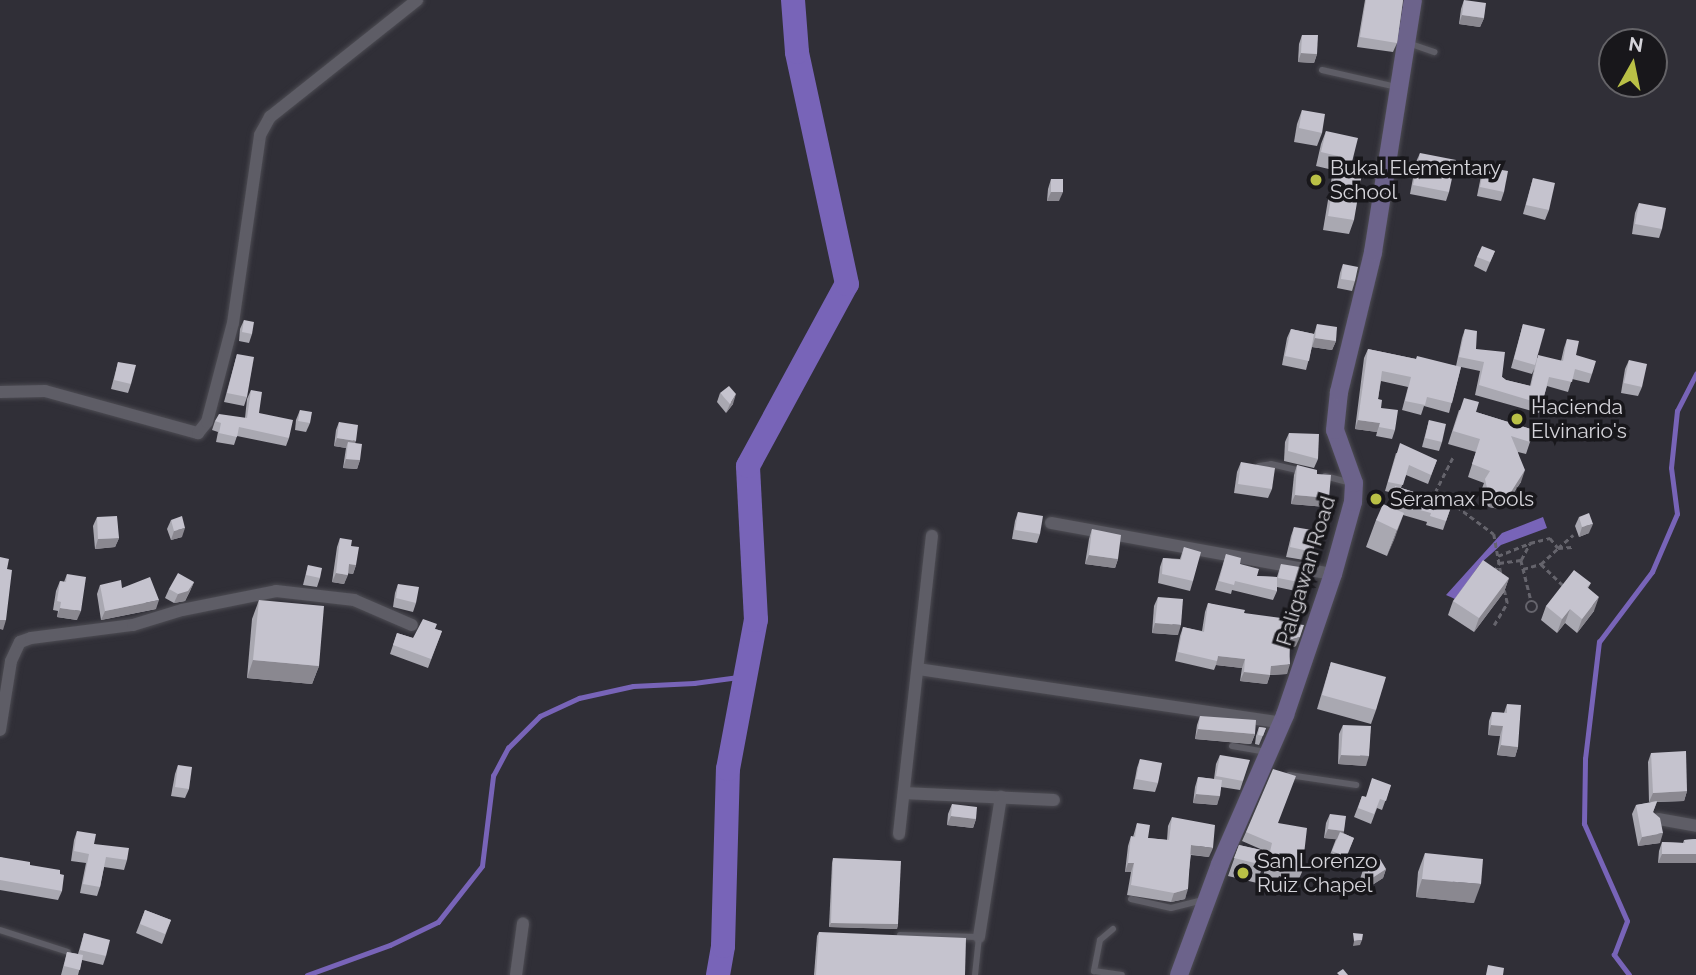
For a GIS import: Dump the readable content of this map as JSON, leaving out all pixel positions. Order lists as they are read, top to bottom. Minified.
{"streets":{"street":["Paligawan Road"]},"places":["Bukal Elementary School","Hacienda Elvinario's","Seramax Pools","San Lorenzo Ruiz Chapel"],"north":"top"}
